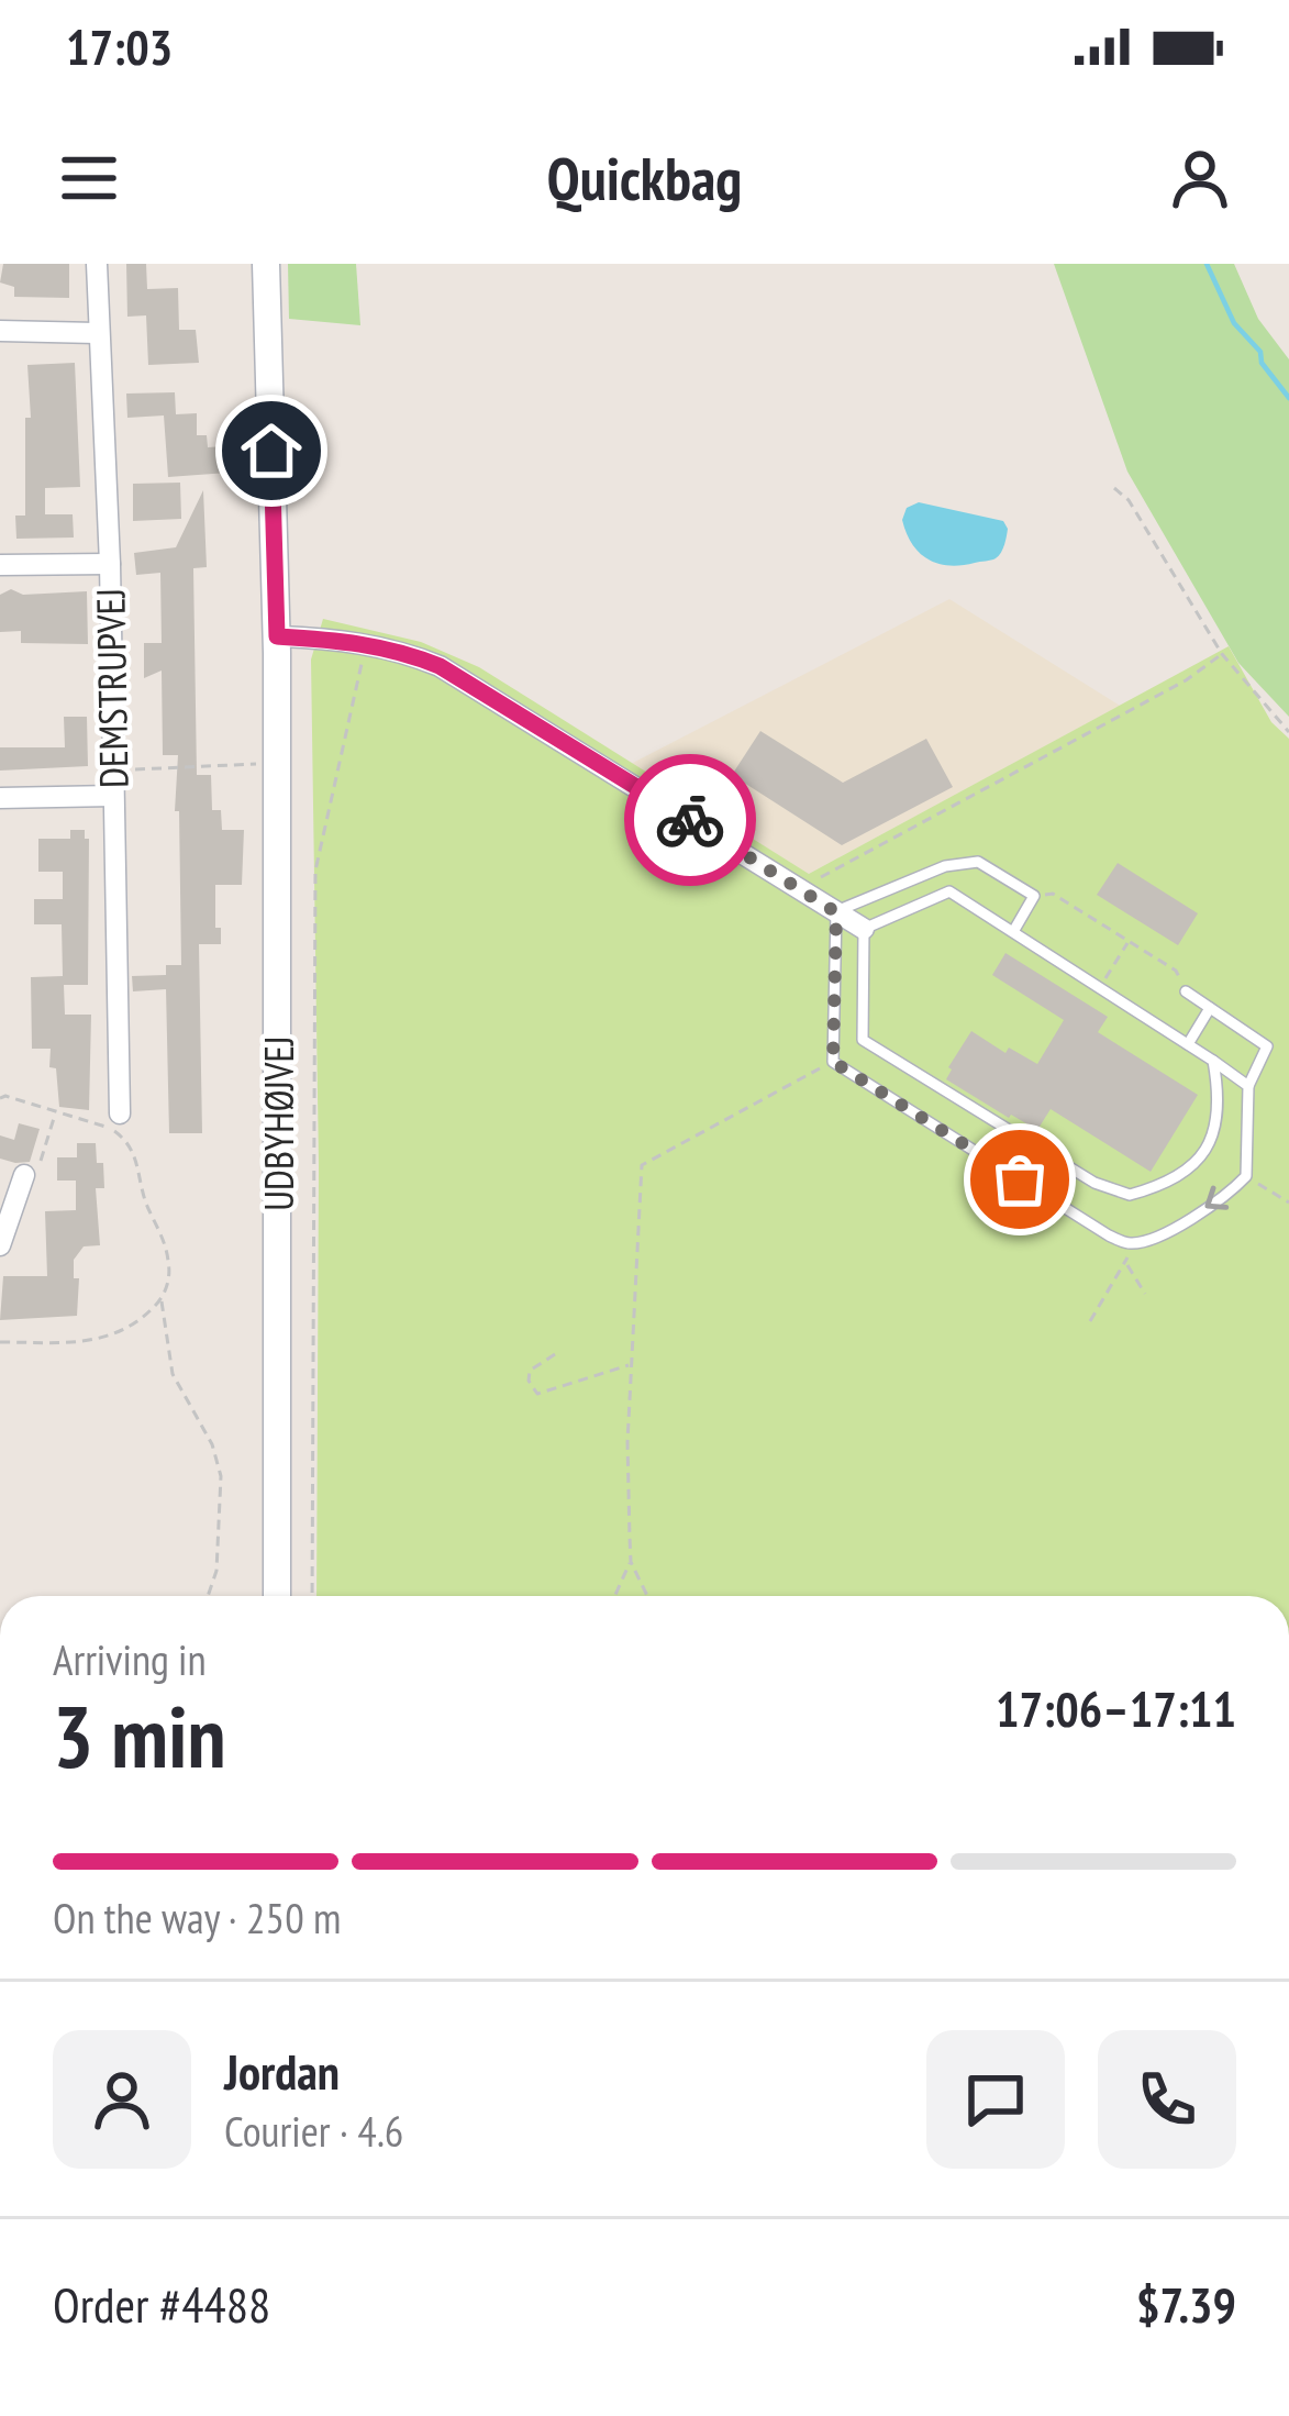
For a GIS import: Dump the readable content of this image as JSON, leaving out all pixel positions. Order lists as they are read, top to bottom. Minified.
{"streets":{"street":["DEMSTRUPVEJ","UDBYHØJVEJ"]},"page":{"status":"17:03","header":"Quickbag","heading":["3 min","Arriving in","17:06–17:11"],"panel":["Jordan","Courier · 4.6","Order #4488","$7.39"],"bar":"On the way · 250 m"}}
